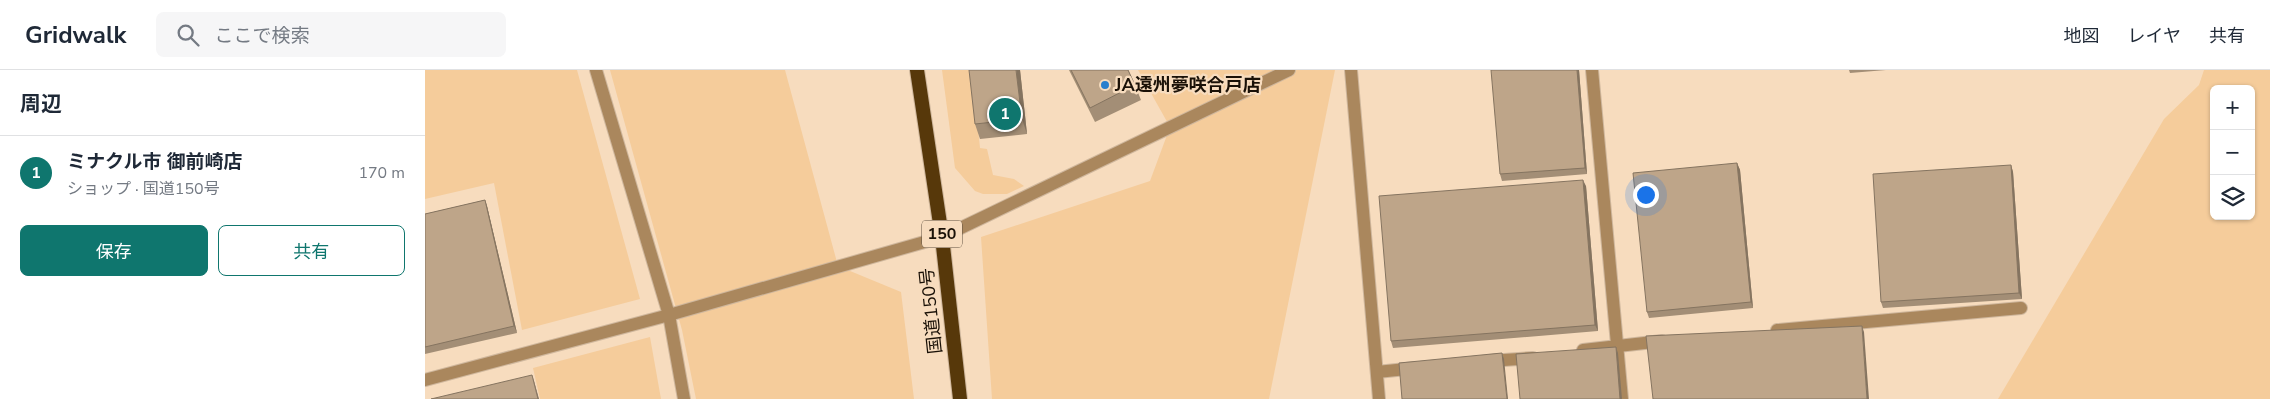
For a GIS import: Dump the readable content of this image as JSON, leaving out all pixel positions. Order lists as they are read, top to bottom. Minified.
{"streets":{"highway":["150","国道150号"]},"places":["JA遠州夢咲合戸店"],"page":{"header":"Gridwalk","search":"ここで検索","nav":["地図","レイヤ","共有"],"heading":"周辺","map_buttons":["+","−"],"pins":"1","list":[{"mark":"1","name":"ミナクル市 御前崎店","note":"ショップ · 国道150号","value":"170 m"}],"buttons":["保存","共有"]}}
